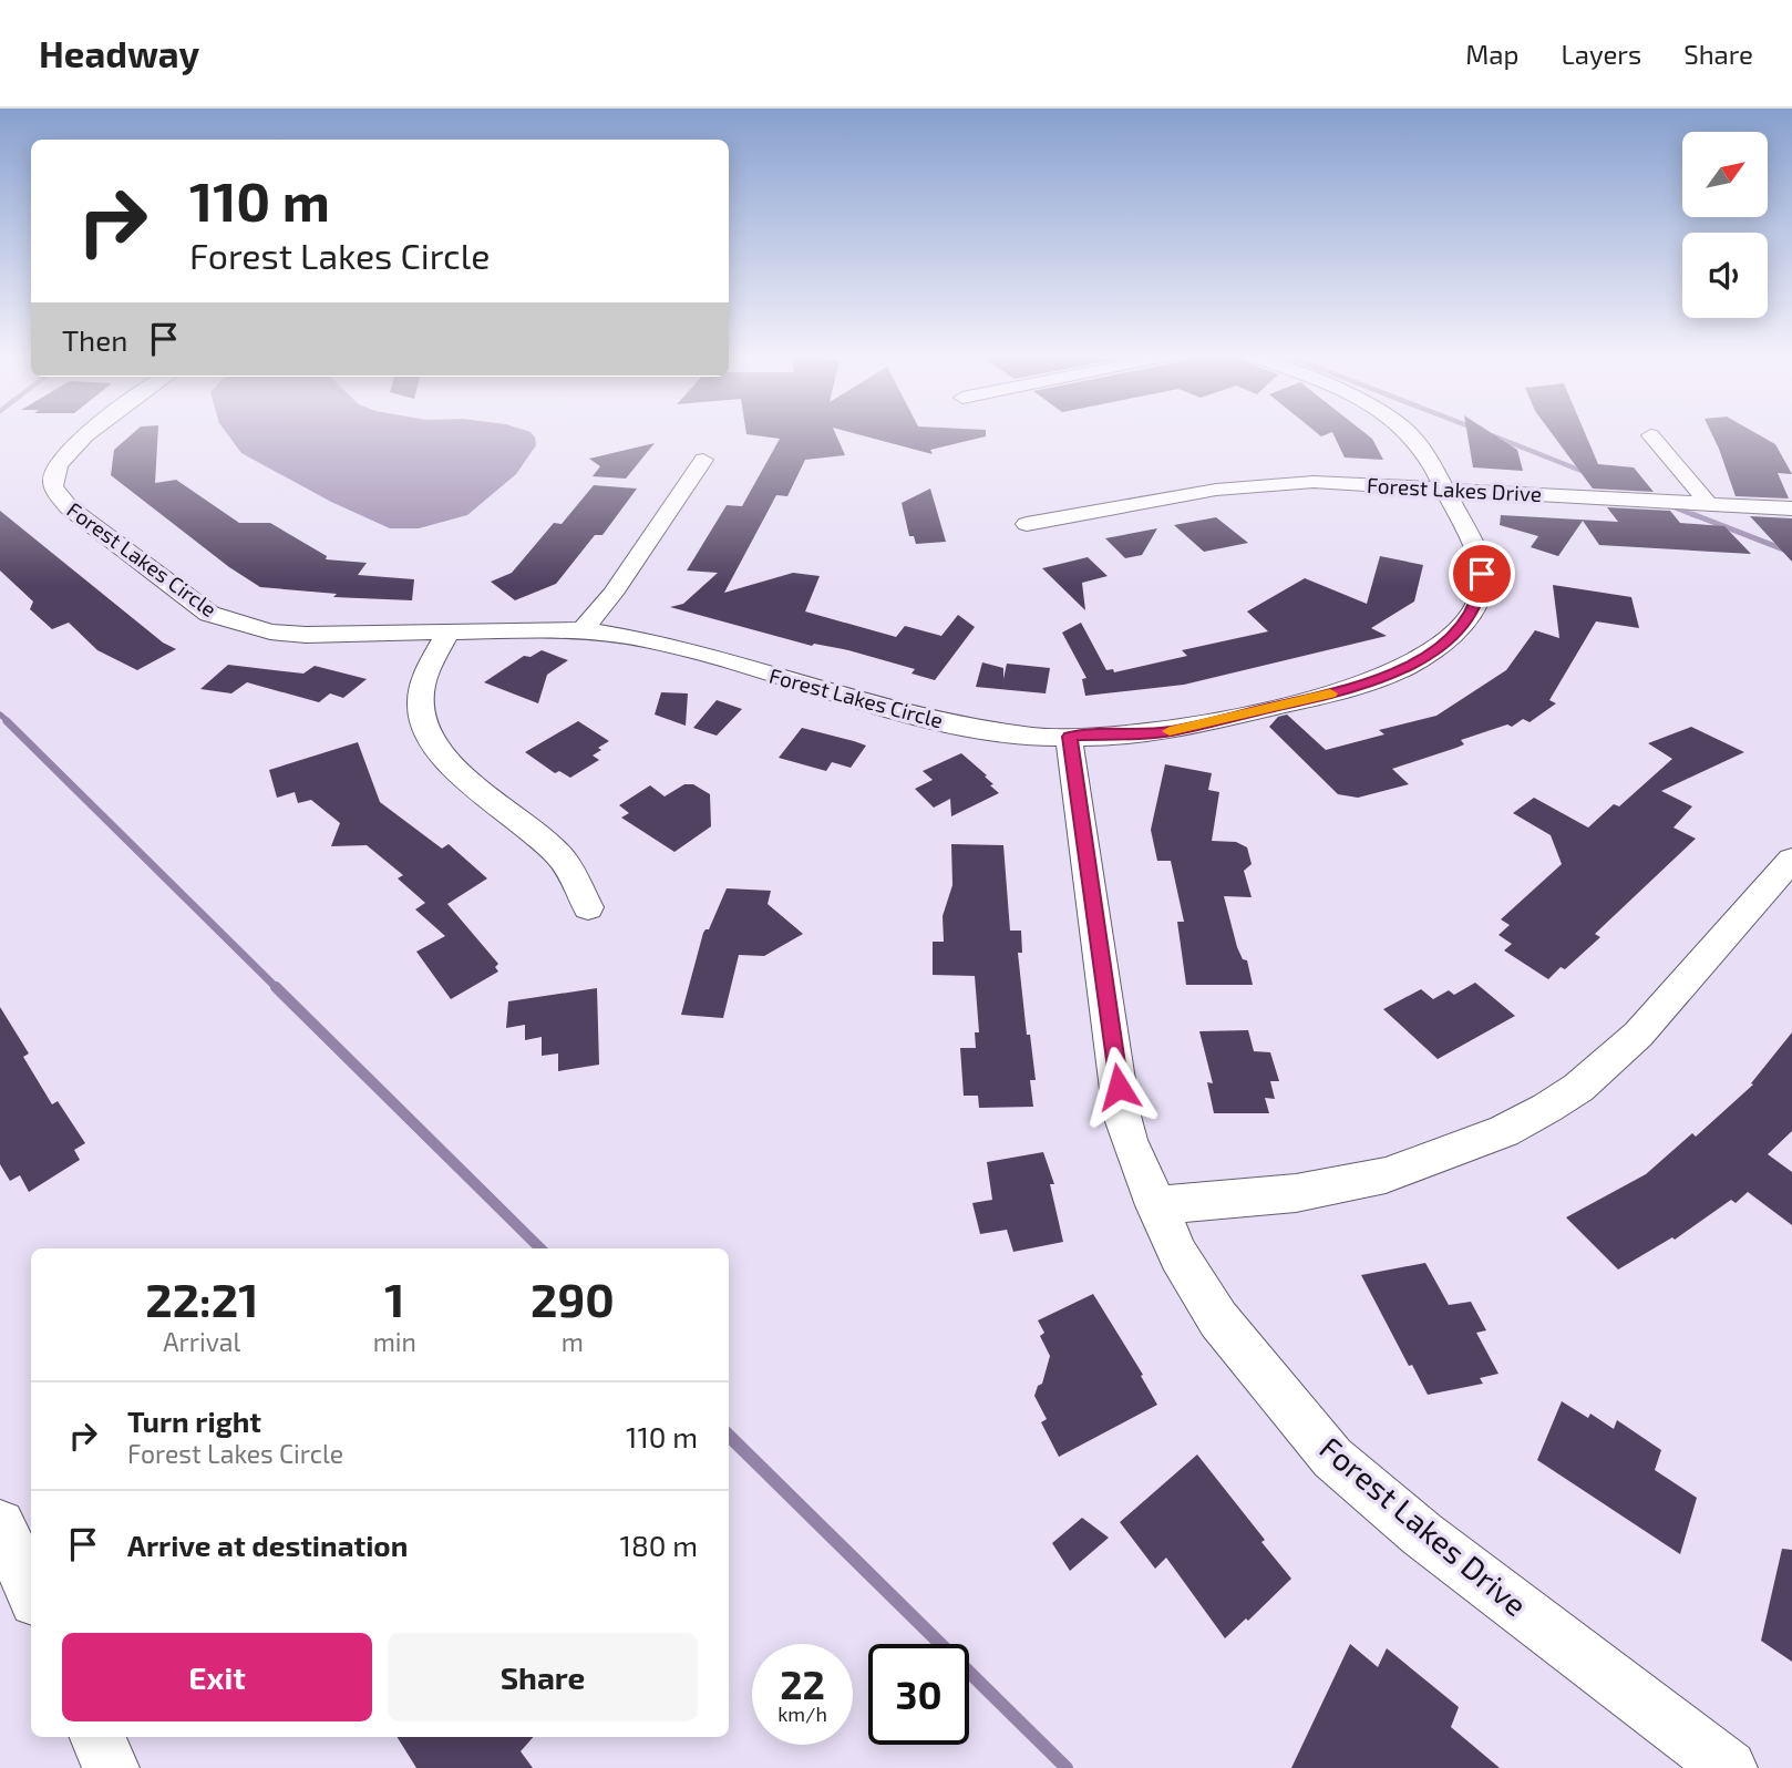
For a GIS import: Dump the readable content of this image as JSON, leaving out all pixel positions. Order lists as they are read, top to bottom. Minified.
{"streets":{"street":["Forest Lakes Drive","Forest Lakes Circle"]},"crossings":[["Forest Lakes Drive","Forest Lakes Circle"]],"north":"top right","page":{"header":"Headway","nav":["Map","Layers","Share"],"turn":["110 m","Forest Lakes Circle"],"then":"Then","eta":["22:21","Arrival","1","min","290","m"],"list":[{"name":"Turn right","note":"Forest Lakes Circle","value":"110 m"},{"name":"Arrive at destination","value":"180 m"}],"buttons":["Exit","Share"],"speed":"22 km/h","limit":"30"}}
